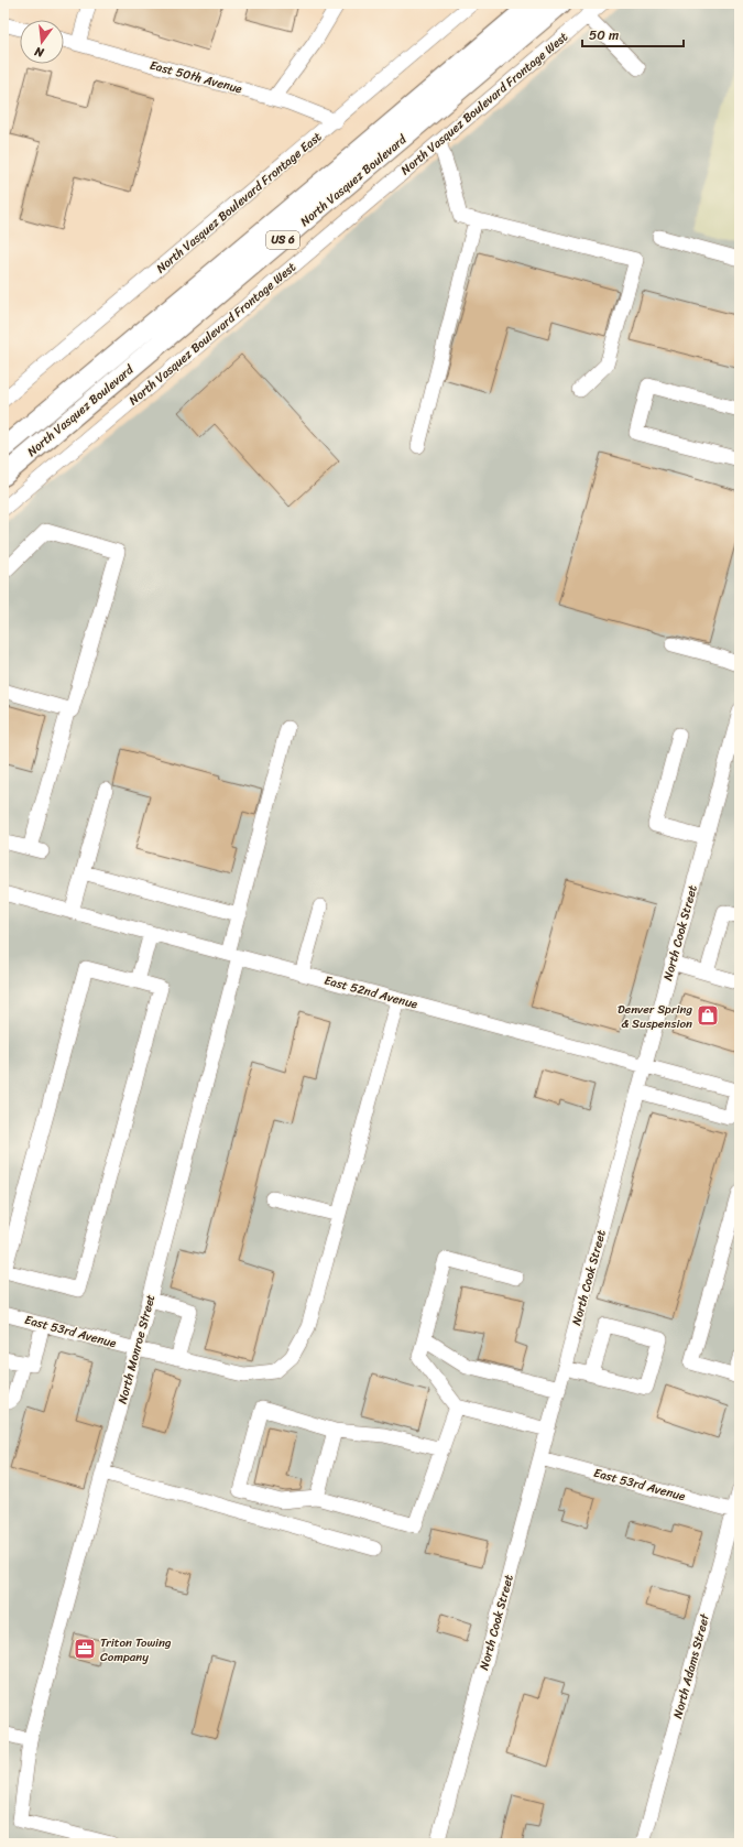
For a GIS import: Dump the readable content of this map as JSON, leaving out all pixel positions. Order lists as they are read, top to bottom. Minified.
{"streets":{"highway":["North Vasquez Boulevard","US 6"],"street":["East 50th Avenue","North Vasquez Boulevard Frontage West","North Vasquez Boulevard Frontage East","North Cook Street","East 52nd Avenue","East 53rd Avenue","North Monroe Street","North Adams Street"]},"crossings":[["East 50th Avenue","North Vasquez Boulevard Frontage East"],["North Cook Street","East 52nd Avenue"],["North Cook Street","East 53rd Avenue"],["East 52nd Avenue","East 53rd Avenue"],["East 52nd Avenue","North Monroe Street"],["East 53rd Avenue","North Monroe Street"],["East 53rd Avenue","North Adams Street"]],"places":{"shop":["Denver Spring & Suspension"],"office":["Triton Towing Company"]},"scale_bar":"50 m","north":"bottom"}
